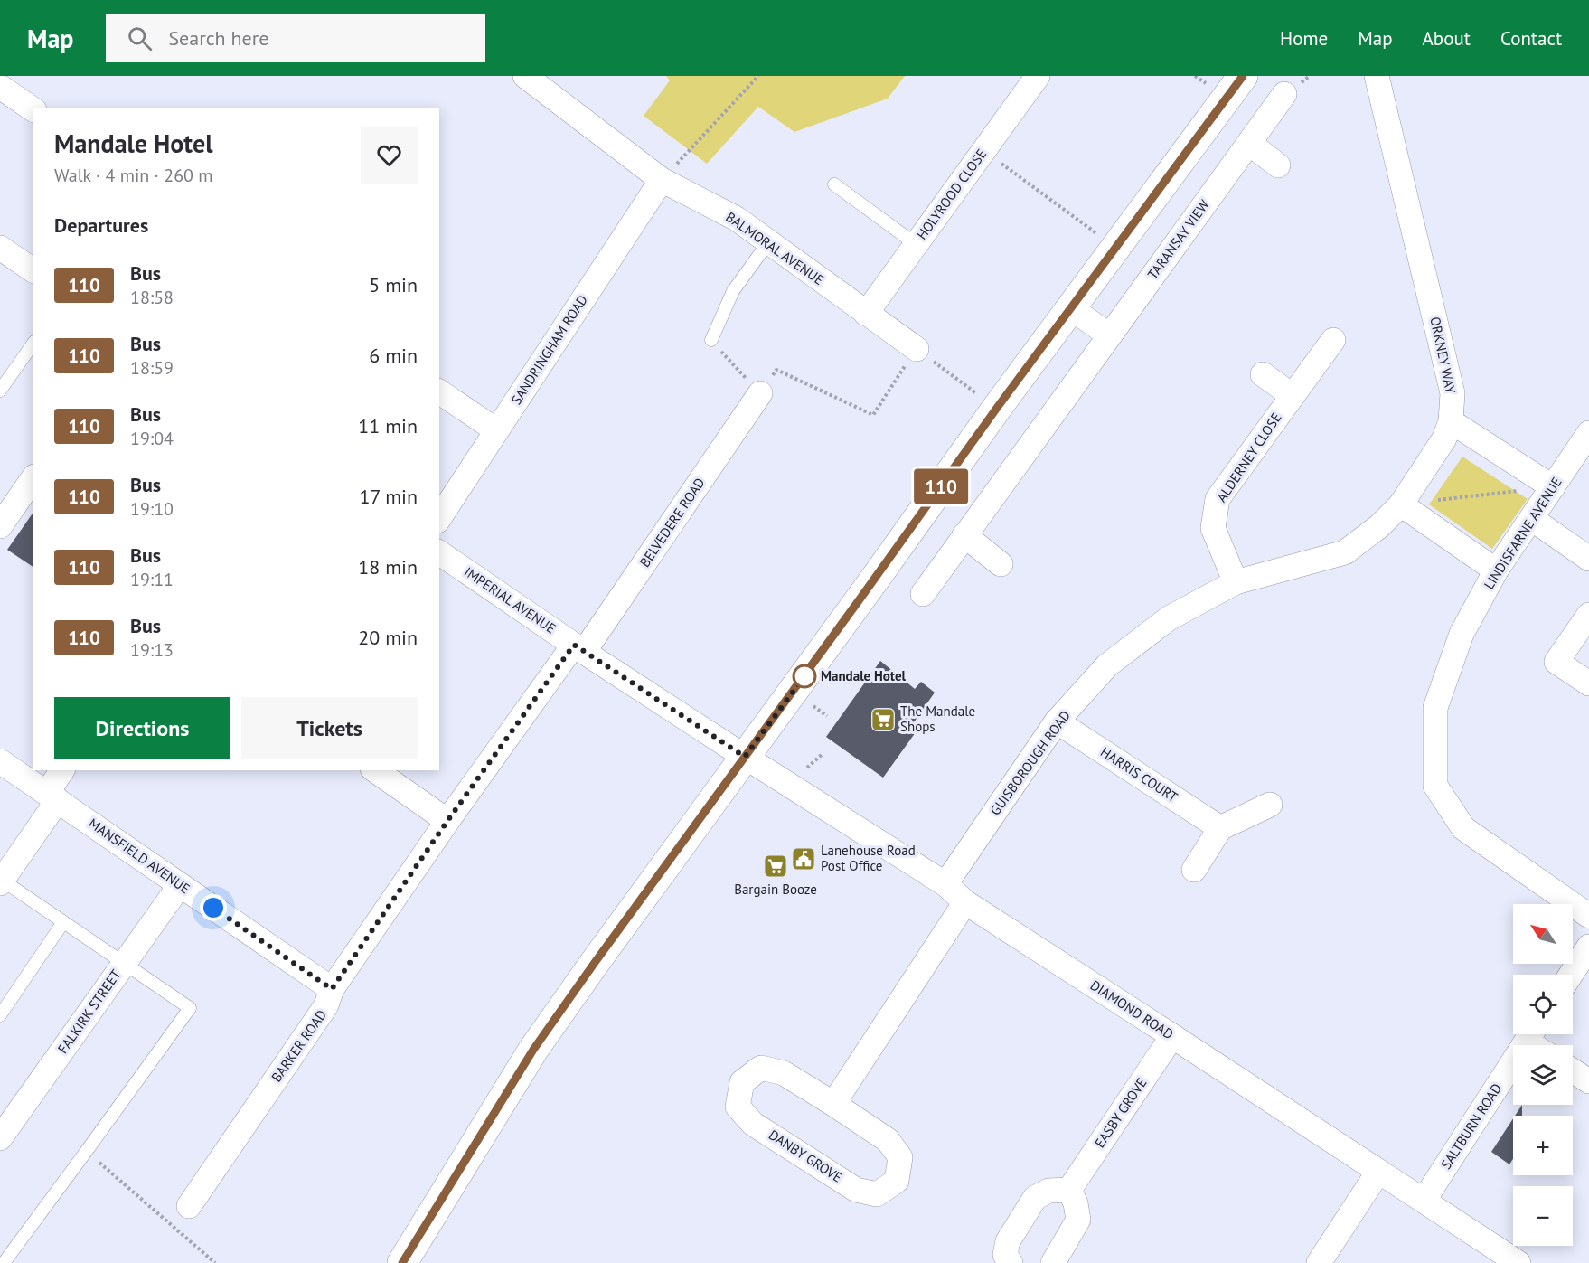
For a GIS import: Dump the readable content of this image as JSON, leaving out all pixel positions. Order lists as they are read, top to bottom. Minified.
{"streets":{"street":["HOLYROOD CLOSE","TARANSAY VIEW","BALMORAL AVENUE","SANDRINGHAM ROAD","ORKNEY WAY","ALDERNEY CLOSE","BELVEDERE ROAD","LINDISFARNE AVENUE","IMPERIAL AVENUE","GUISBOROUGH ROAD","HARRIS COURT","MANSFIELD AVENUE","DIAMOND ROAD","FALKIRK STREET","BARKER ROAD","EASBY GROVE","SALTBURN ROAD","DANBY GROVE"]},"crossings":[["HOLYROOD CLOSE","BALMORAL AVENUE"],["BALMORAL AVENUE","SANDRINGHAM ROAD"],["ORKNEY WAY","ALDERNEY CLOSE"],["ORKNEY WAY","GUISBOROUGH ROAD"],["ALDERNEY CLOSE","GUISBOROUGH ROAD"],["BELVEDERE ROAD","IMPERIAL AVENUE"],["BELVEDERE ROAD","BARKER ROAD"],["IMPERIAL AVENUE","DIAMOND ROAD"],["IMPERIAL AVENUE","BARKER ROAD"],["GUISBOROUGH ROAD","HARRIS COURT"],["GUISBOROUGH ROAD","DIAMOND ROAD"],["MANSFIELD AVENUE","FALKIRK STREET"],["MANSFIELD AVENUE","BARKER ROAD"],["DIAMOND ROAD","EASBY GROVE"],["DIAMOND ROAD","SALTBURN ROAD"]],"places":{"other":["Mandale Hotel"],"supermarket":["The Mandale Shops","Bargain Booze"],"public building":["Lanehouse Road Post Office"]},"lines":["bus line 110"],"north":"top left","page":{"header":"Map","search":"Search here","nav":["Home","Map","About","Contact"],"on_map":"110","heading":[["Mandale Hotel","Walk · 4 min · 260 m"],"Departures"],"list":[{"mark":"110","name":"Bus","note":"18:58","value":"5 min"},{"mark":"110","name":"Bus","note":"18:59","value":"6 min"},{"mark":"110","name":"Bus","note":"19:04","value":"11 min"},{"mark":"110","name":"Bus","note":"19:10","value":"17 min"},{"mark":"110","name":"Bus","note":"19:11","value":"18 min"},{"mark":"110","name":"Bus","note":"19:13","value":"20 min"}],"buttons":["Directions","Tickets"],"map_buttons":["+","−"]}}
